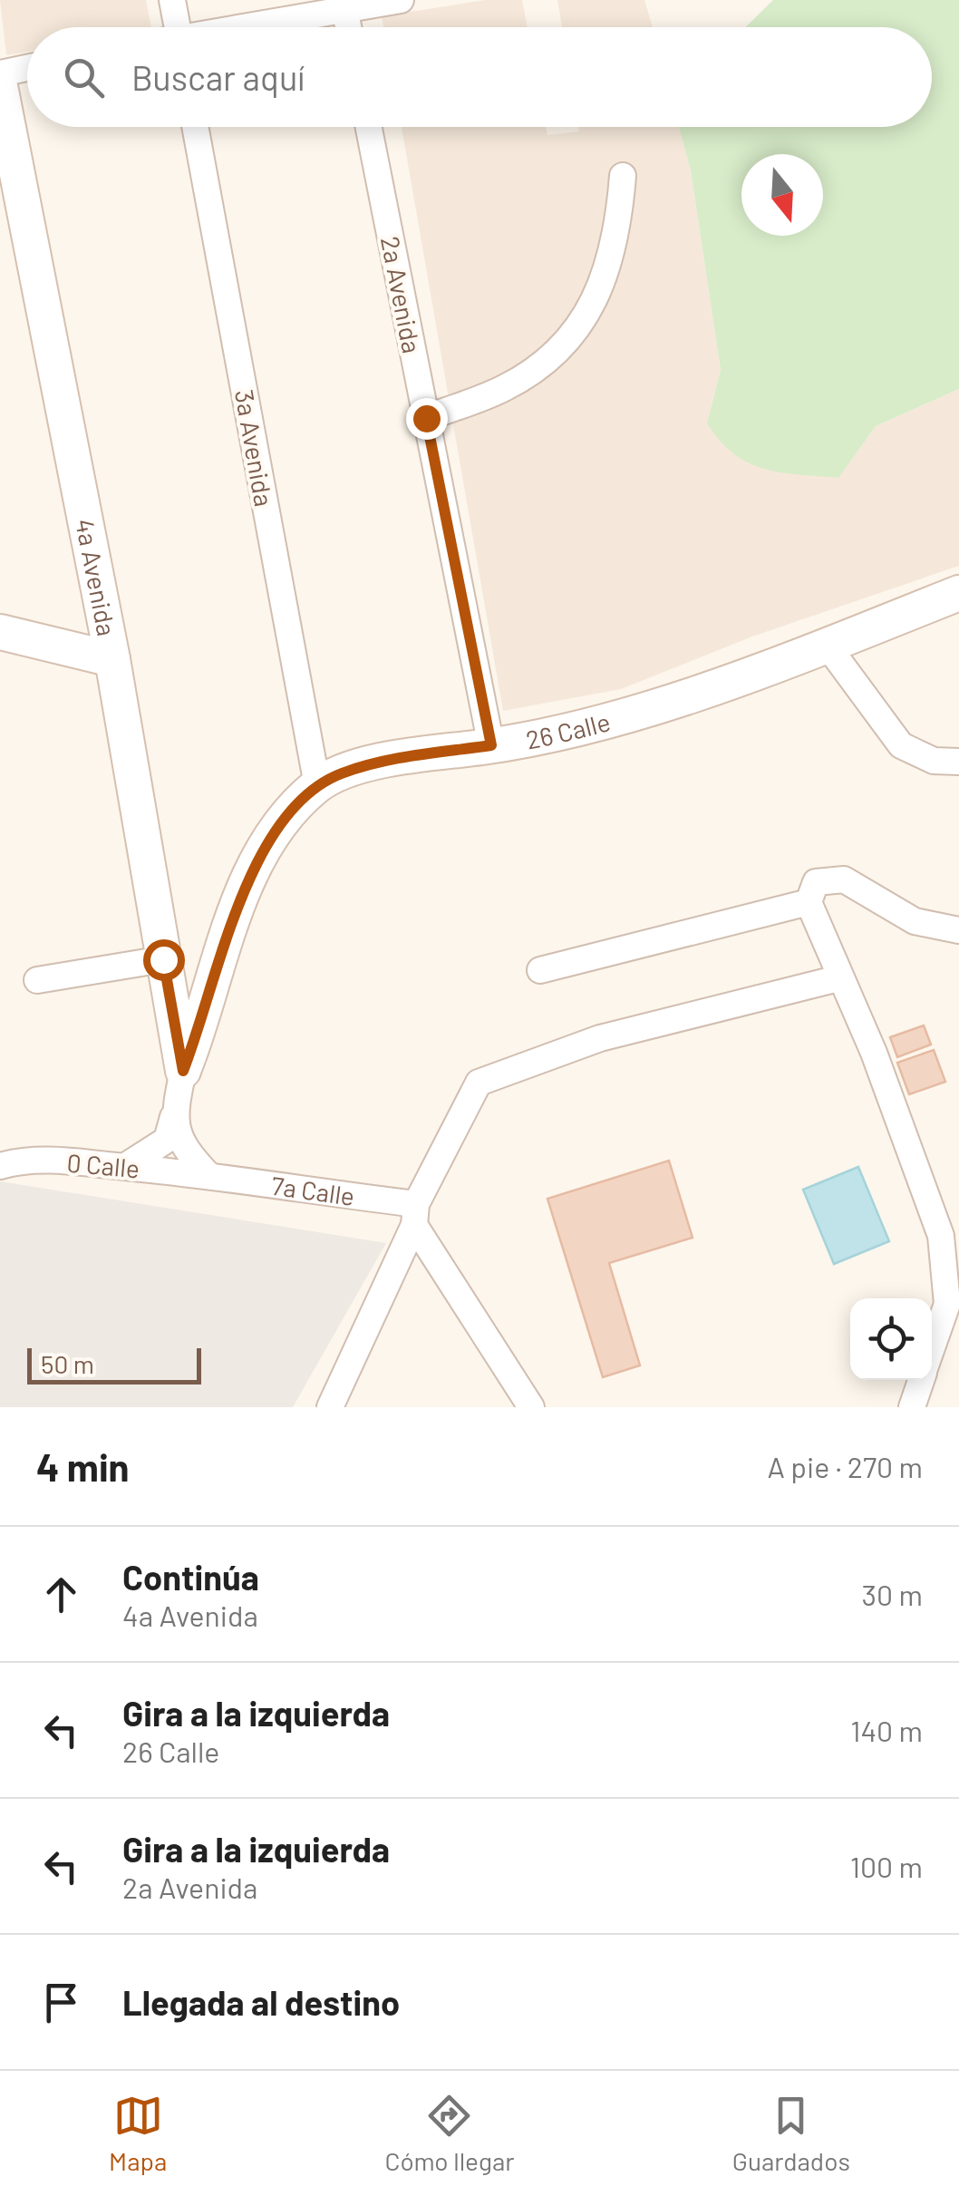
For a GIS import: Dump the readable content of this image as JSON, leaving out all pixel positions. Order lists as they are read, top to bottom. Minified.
{"streets":{"street":["2a Avenida","3a Avenida","4a Avenida","26 Calle","0 Calle","7a Calle"]},"crossings":[["2a Avenida","26 Calle"],["3a Avenida","26 Calle"],["4a Avenida","26 Calle"],["0 Calle","7a Calle"]],"scale_bar":"50 m","north":"bottom","page":{"search":"Buscar aquí","scale":"50 m","heading":["4 min","A pie · 270 m"],"list":[["Continúa","4a Avenida","30 m"],["Gira a la izquierda","26 Calle","140 m"],["Gira a la izquierda","2a Avenida","100 m"],"Llegada al destino"],"nav":["Mapa","Cómo llegar","Guardados"]}}
